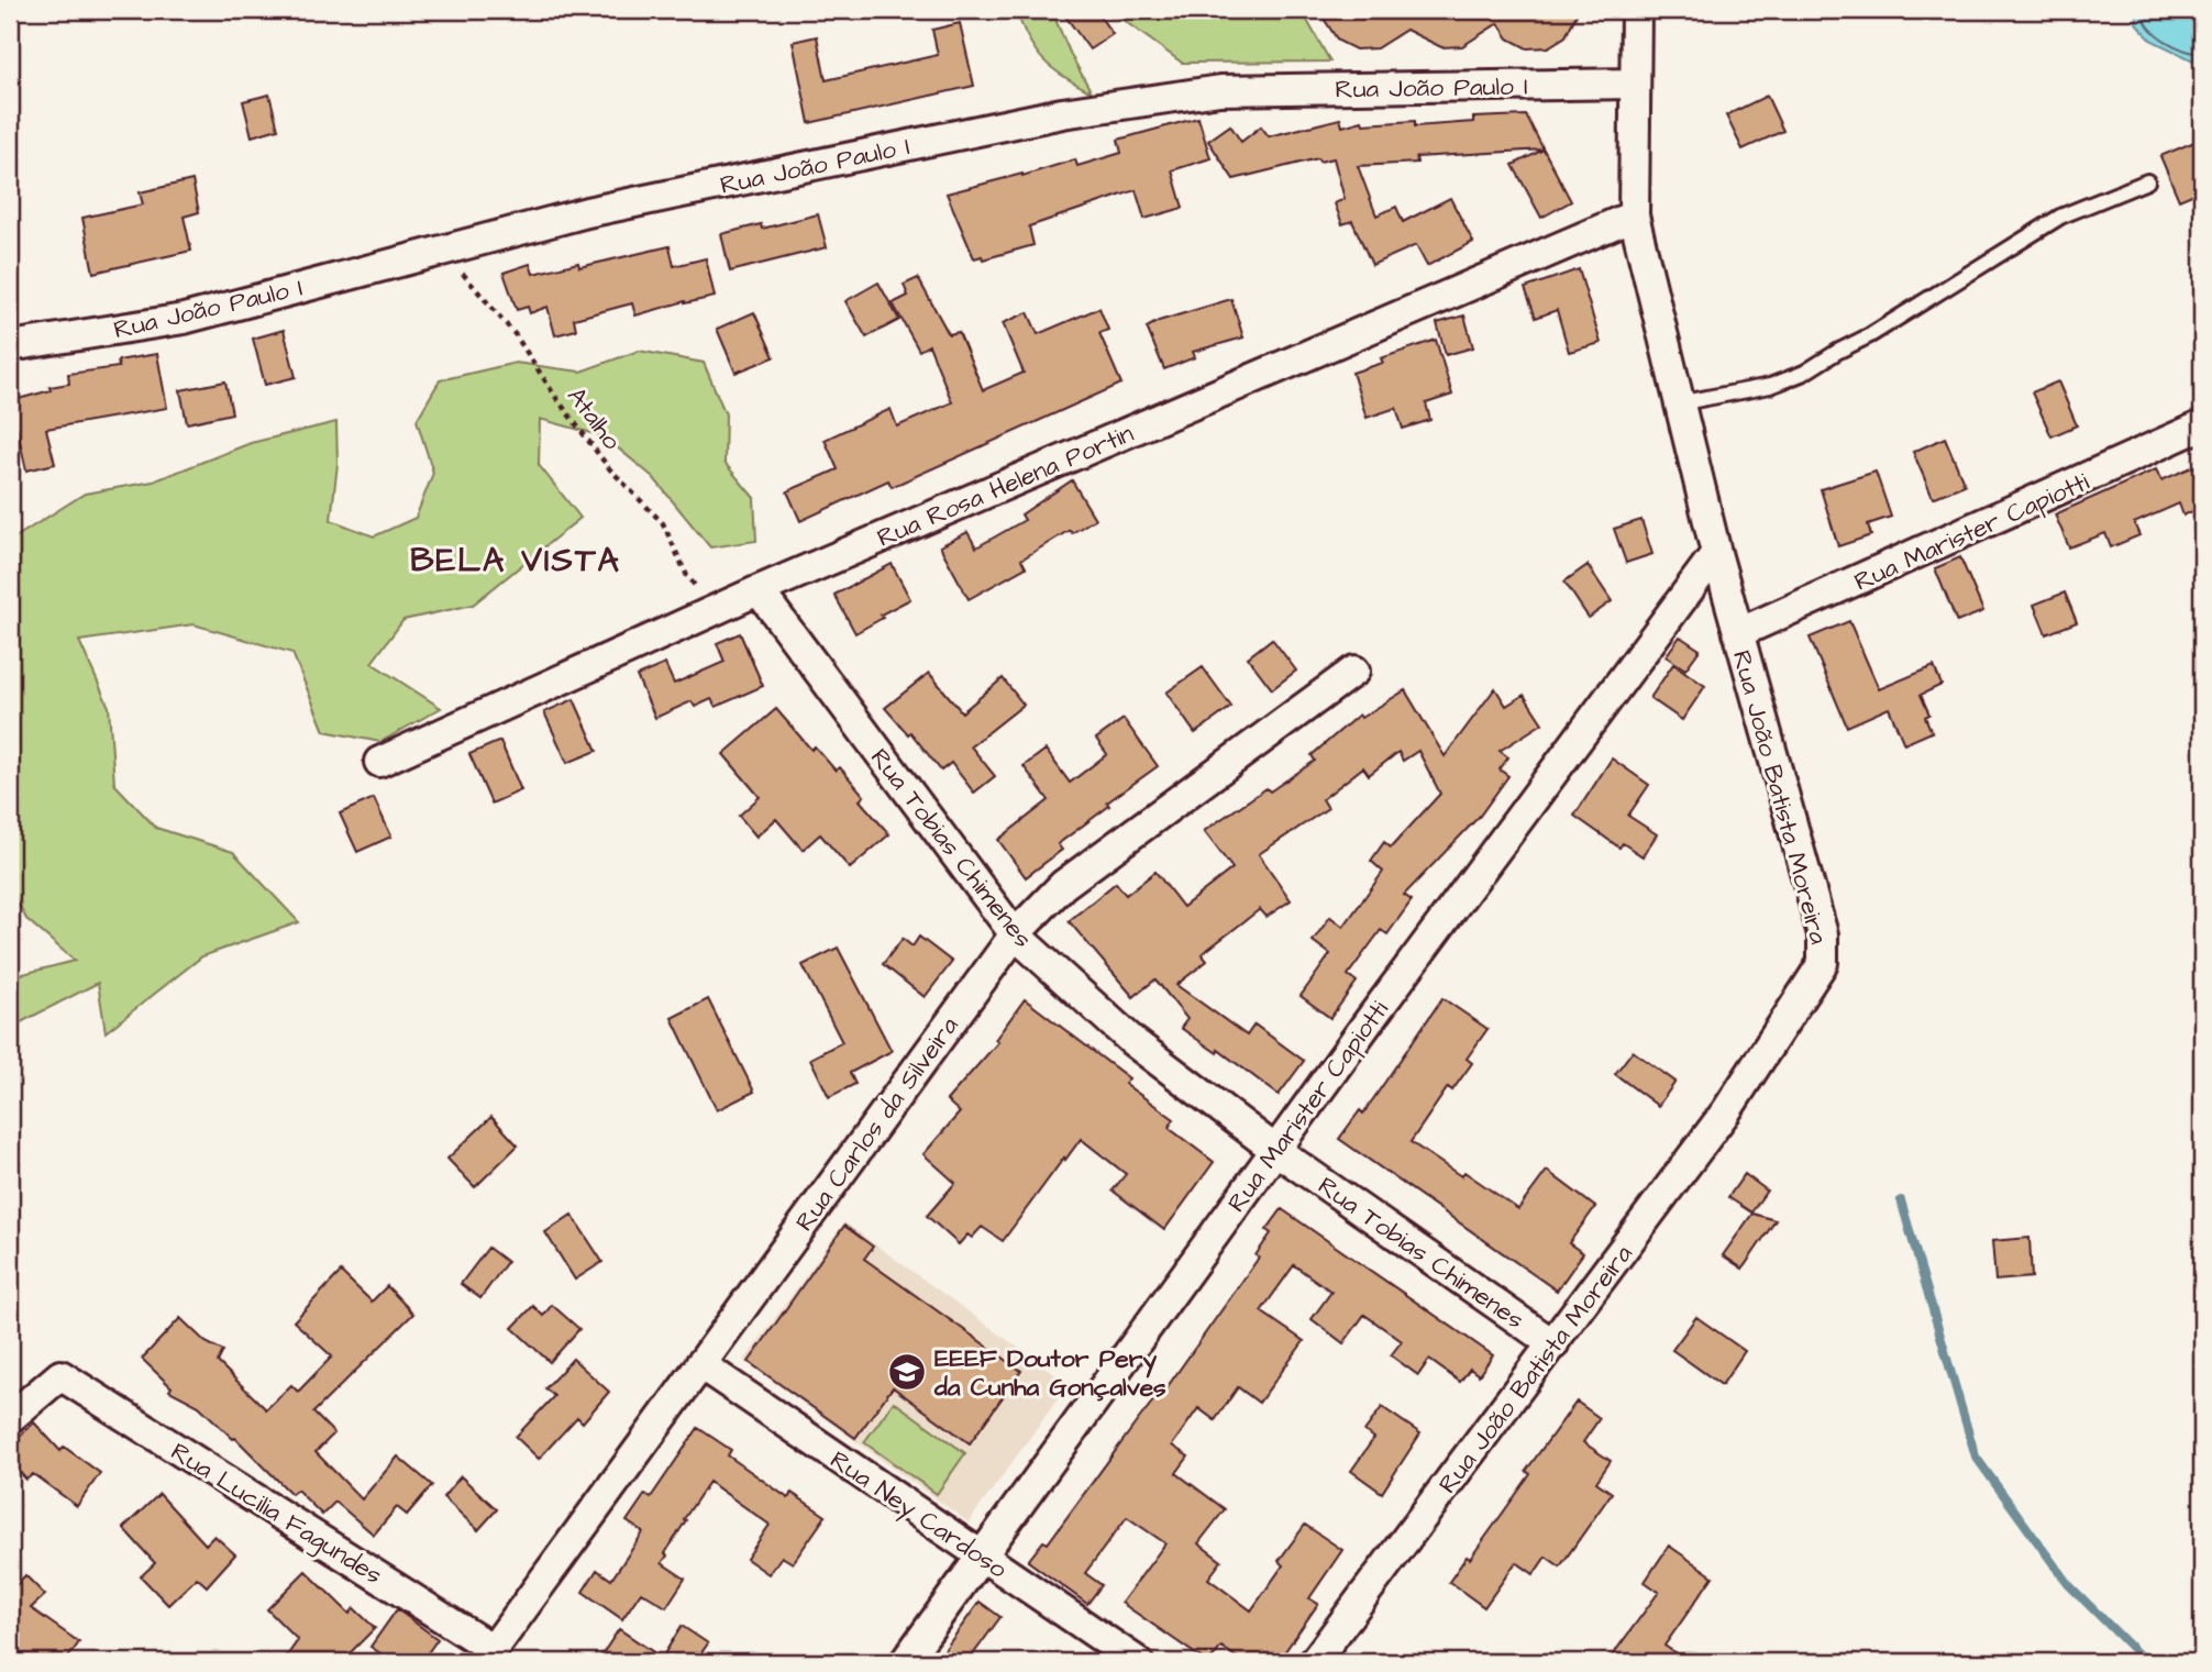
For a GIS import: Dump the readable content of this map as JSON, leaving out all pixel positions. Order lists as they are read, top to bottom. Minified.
{"streets":{"street":["Rua João Paulo I","Rua Rosa Helena Portin","Rua Marister Capiotti","Rua João Batista Moreira","Rua Tobias Chimenes","Rua Carlos da Silveira","Rua Lucilia Fagundes","Rua Ney Cardoso"],"path":["Atalho"]},"crossings":[["Rua João Paulo I","Atalho"],["Rua João Paulo I","Rua João Batista Moreira"],["Atalho","Rua Rosa Helena Portin"],["Rua Rosa Helena Portin","Rua João Batista Moreira"],["Rua Rosa Helena Portin","Rua Tobias Chimenes"],["Rua Marister Capiotti","Rua João Batista Moreira"],["Rua Marister Capiotti","Rua Tobias Chimenes"],["Rua Marister Capiotti","Rua Ney Cardoso"],["Rua João Batista Moreira","Rua Tobias Chimenes"],["Rua Tobias Chimenes","Rua Carlos da Silveira"],["Rua Carlos da Silveira","Rua Lucilia Fagundes"],["Rua Carlos da Silveira","Rua Ney Cardoso"]],"districts":["BELA VISTA"],"places":{"school or university":["EEEF Doutor Pery da Cunha Gonçalves"]}}
